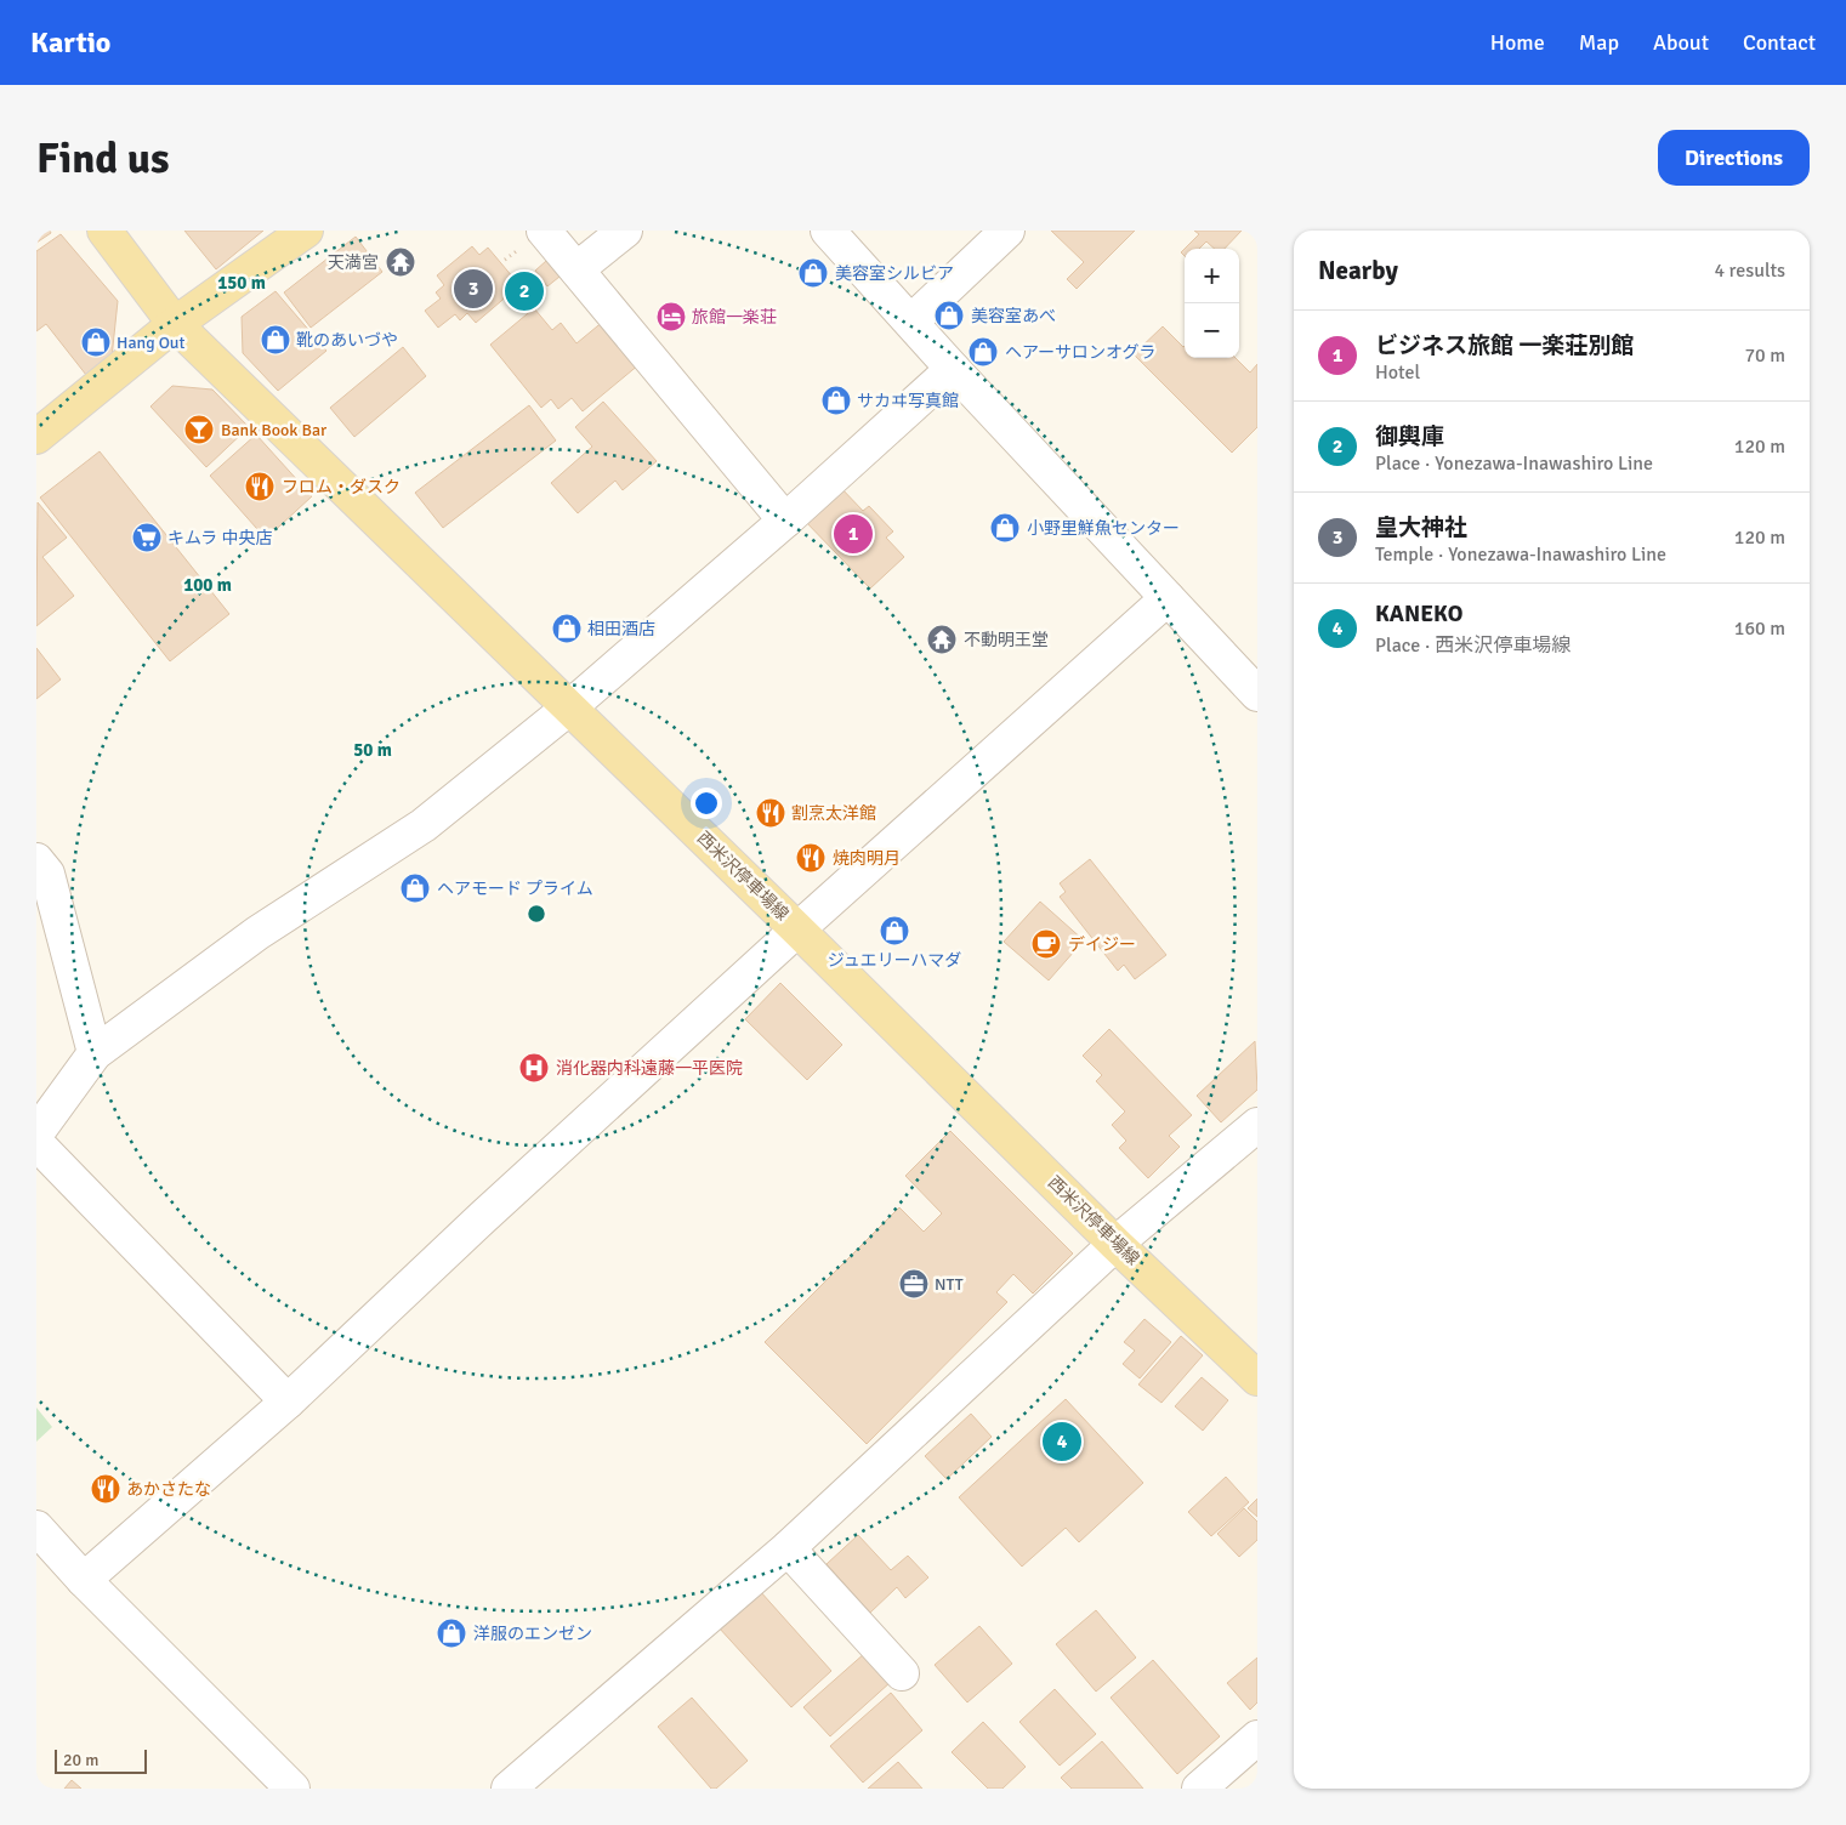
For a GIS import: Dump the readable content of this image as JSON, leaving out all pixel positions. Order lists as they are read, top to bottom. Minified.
{"streets":{"main road":["西米沢停車場線"]},"places":{"temple":["天満宮","不動明王堂"],"shop":["美容室シルビア","美容室あべ","靴のあいづや","Hang Out","ヘアーサロンオグラ","サカヰ写真館","小野里鮮魚センター","相田酒店","ヘアモード プライム","ジュエリーハマダ","洋服のエンゼン"],"hotel":["旅館一楽荘"],"bar":["Bank Book Bar"],"restaurant":["フロム・ダスク","割烹太洋館","焼肉明月","あかさたな"],"supermarket":["キムラ 中央店"],"cafe":["デイジー"],"hospital":["消化器内科遠藤一平医院"],"office":["NTT"]},"scale_bar":"20 m","page":{"header":"Kartio","nav":["Home","Map","About","Contact"],"buttons":"Directions","title":"Find us","heading":["Nearby","4 results"],"map_buttons":["+","−"],"pins":["3","2","1","4"],"list":[{"mark":"1","name":"ビジネス旅館 一楽荘別館","note":"Hotel","value":"70 m"},{"mark":"2","name":"御輿庫","note":"Place · Yonezawa-Inawashiro Line","value":"120 m"},{"mark":"3","name":"皇大神社","note":"Temple · Yonezawa-Inawashiro Line","value":"120 m"},{"mark":"4","name":"KANEKO","note":"Place · 西米沢停車場線","value":"160 m"}],"scale":"20 m"},"rings":["150 m","100 m","50 m"]}
